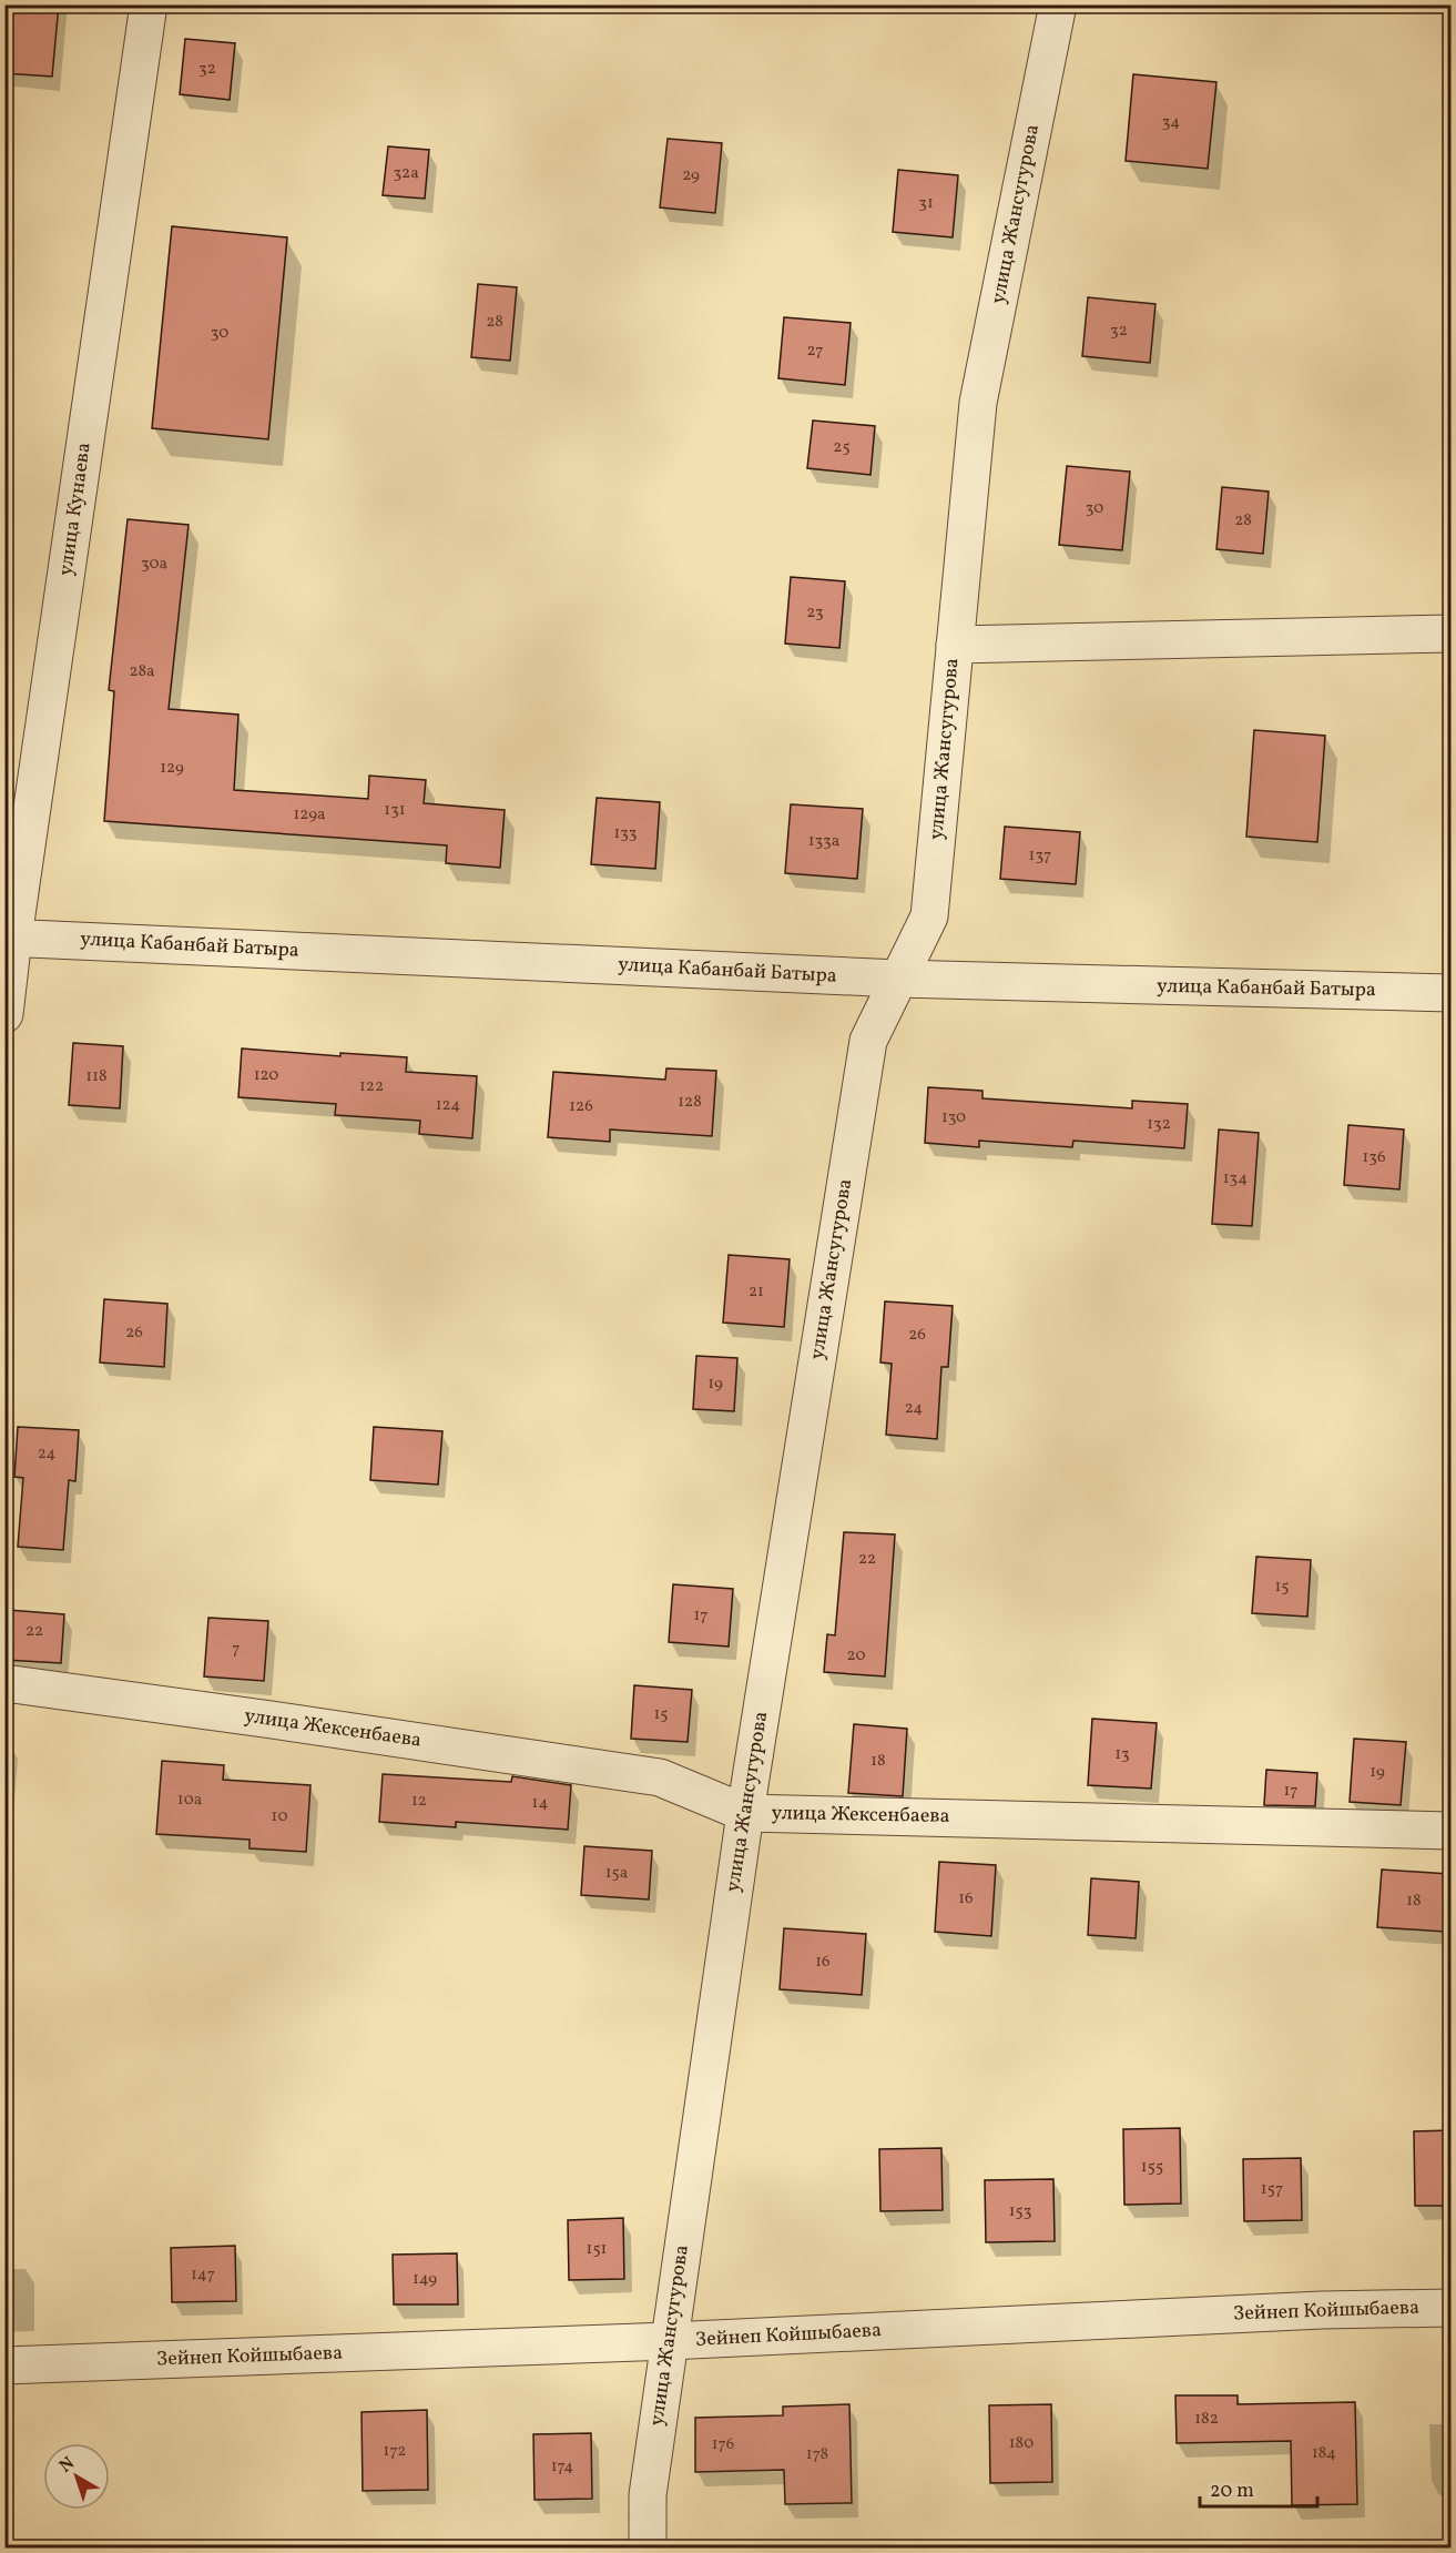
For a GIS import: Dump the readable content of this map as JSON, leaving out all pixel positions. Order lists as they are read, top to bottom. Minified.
{"streets":{"street":["улица Жансугурова","улица Кунаева","улица Кабанбай Батыра","улица Жексенбаева","Зейнеп Койшыбаева"]},"crossings":[["улица Жансугурова","улица Кабанбай Батыра"],["улица Жансугурова","улица Жексенбаева"],["улица Жансугурова","Зейнеп Койшыбаева"],["улица Кунаева","улица Кабанбай Батыра"]],"house_numbers":["32","34","32а","29","31","28","32","30","27","25","30","28","30а","23","28а","129","131","129а","133","133а","137","120","118","122","128","124","126","130","132","136","134","21","26","26","19","24","24","22","15","17","22","7","20","15","13","18","19","17","10а","12","14","10","15а","16","18","16","155","157","153","151","147","149","182","180","176","172","184","178","174"],"scale_bar":"20 m","north":"top left"}
